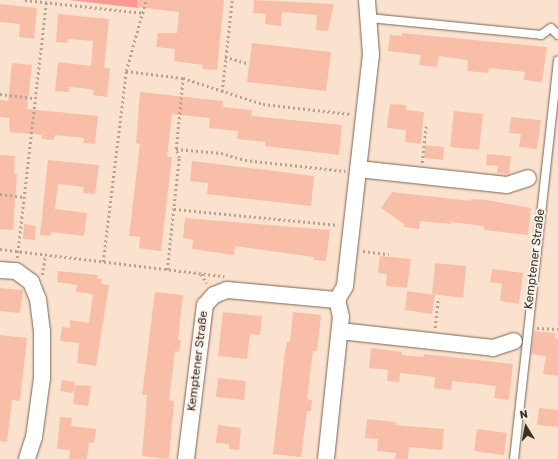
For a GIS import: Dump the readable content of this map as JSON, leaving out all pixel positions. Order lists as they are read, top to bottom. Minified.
{"streets":{"street":["Kemptener Straße"]},"north":"top"}
